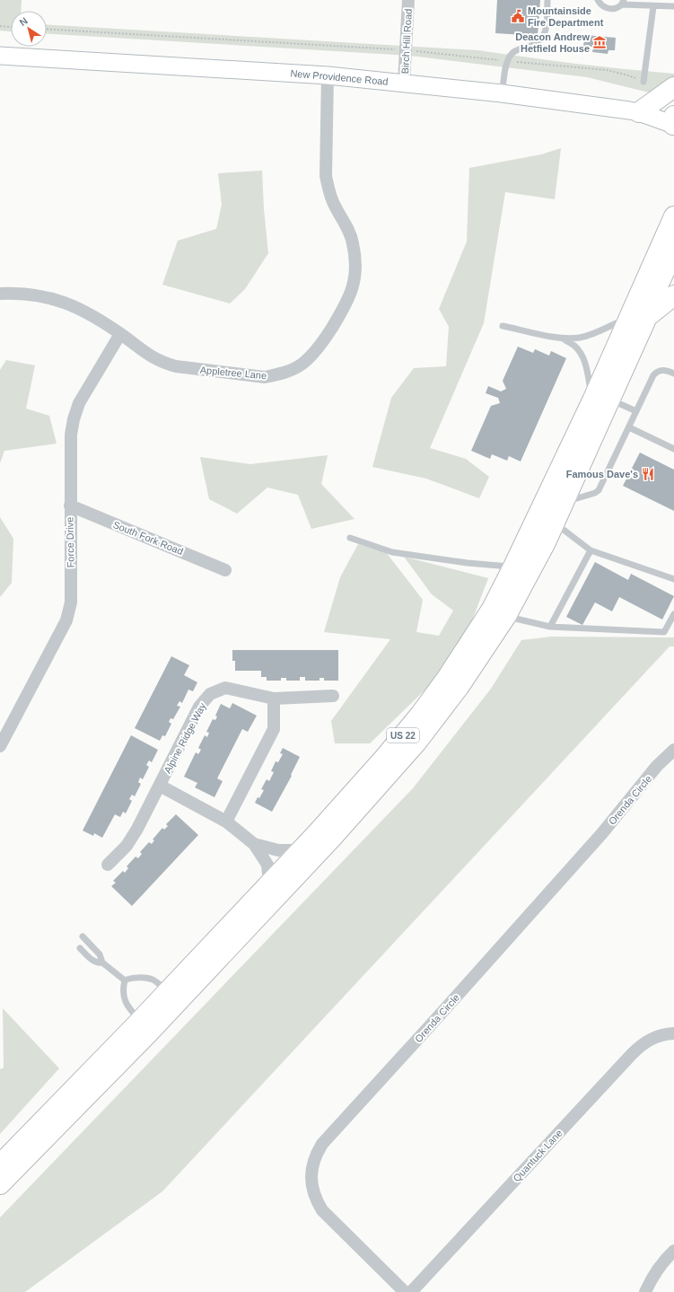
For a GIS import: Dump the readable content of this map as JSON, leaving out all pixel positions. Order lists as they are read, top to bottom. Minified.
{"streets":{"highway":["US 22"],"street":["Birch Hill Road","New Providence Road","Appletree Lane","South Fork Road","Force Drive","Alpine Ridge Way","Orenda Circle","Quantuck Lane"]},"crossings":[["Birch Hill Road","New Providence Road"],["New Providence Road","Appletree Lane"],["Appletree Lane","Force Drive"],["South Fork Road","Force Drive"],["US 22","Alpine Ridge Way"]],"places":{"public building":["Mountainside Fire Department"],"museum":["Deacon Andrew Hetfield House"],"restaurant":["Famous Dave's"]},"north":"top left"}
